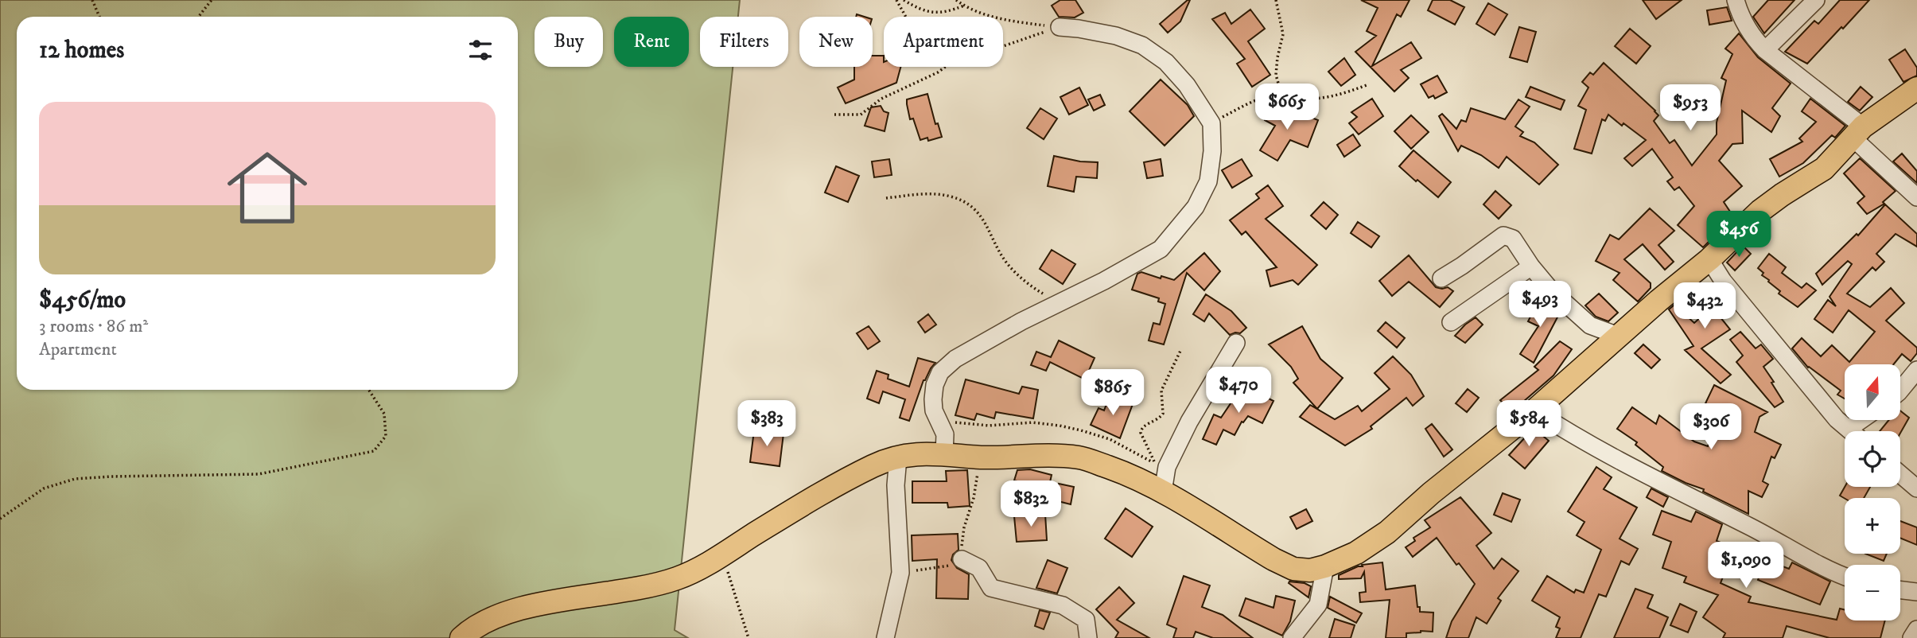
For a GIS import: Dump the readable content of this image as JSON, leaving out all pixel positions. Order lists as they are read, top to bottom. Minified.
{"north":"top","page":{"chip":["Buy","Rent","Filters","New","Apartment"],"heading":"12 homes","price":["$665","$953","$456","$493","$432","$470","$865","$383","$584","$306","$832","$1,090"],"list":[{"name":"$456/mo","note":"3 rooms · 86 m² · Apartment"}],"map_buttons":["+","−"]}}
